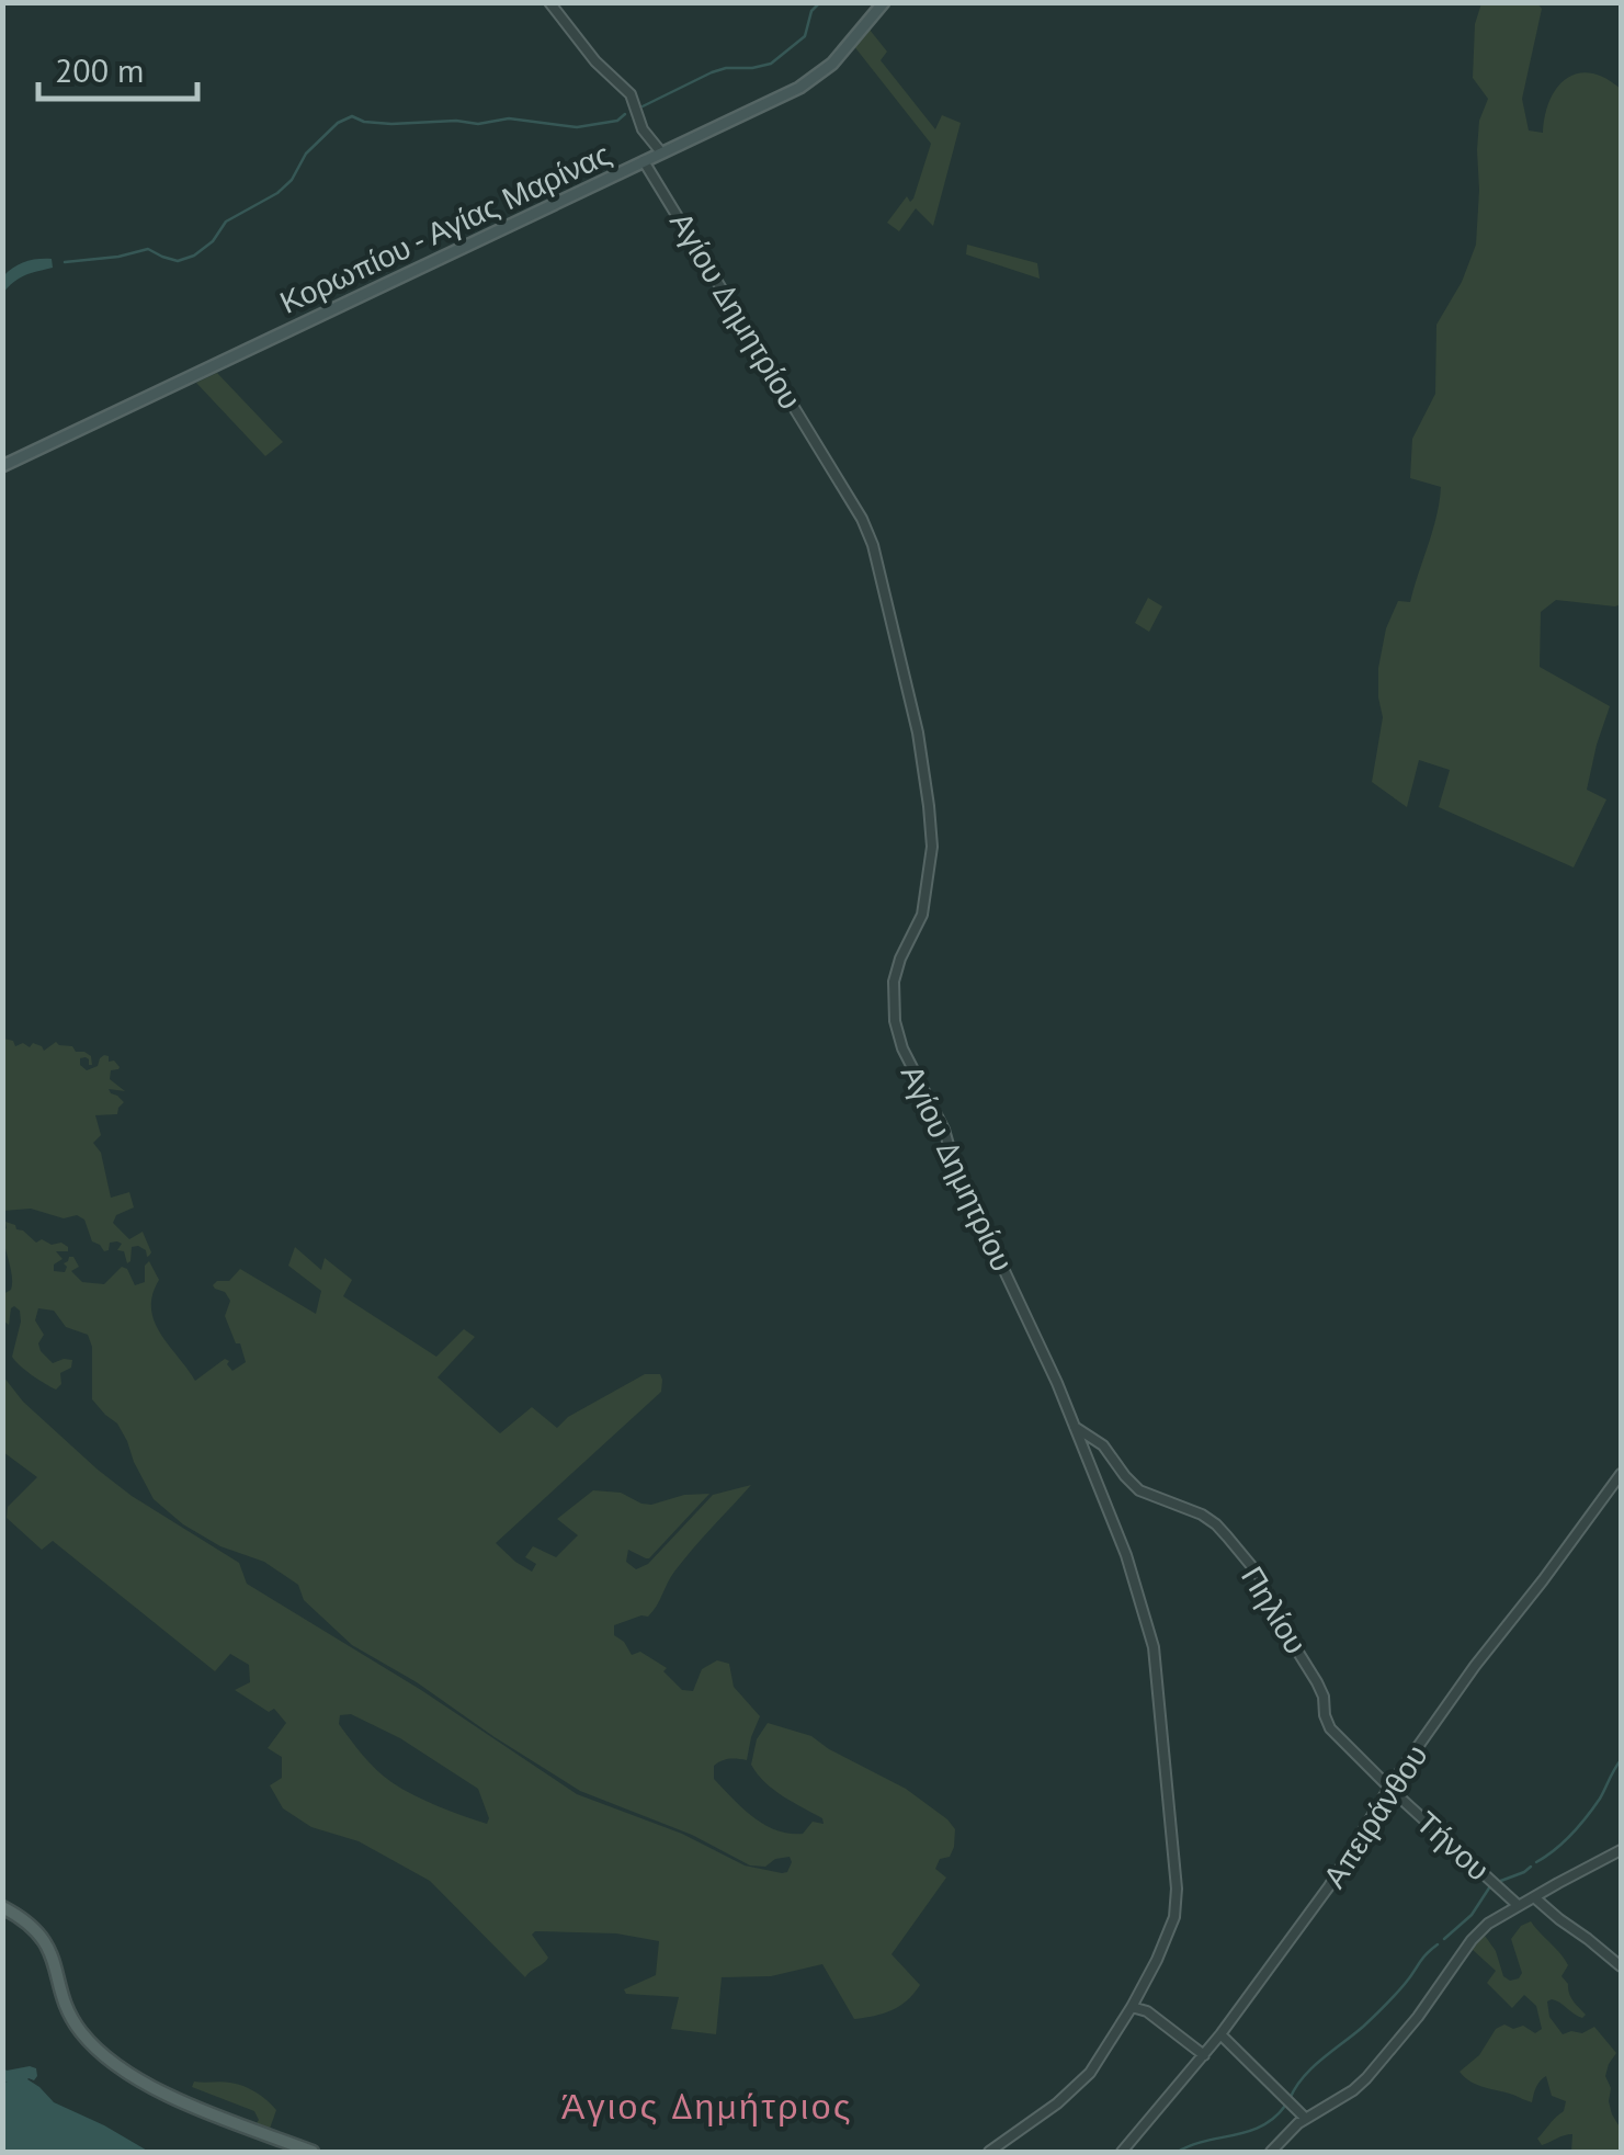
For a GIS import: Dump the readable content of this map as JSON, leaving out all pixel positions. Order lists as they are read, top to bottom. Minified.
{"streets":{"main road":["Κορωπίου - Αγίας Μαρίνας"],"street":["Αγίου Δημητρίου","Πηλίου","Απειράνθου","Τήνου"]},"crossings":[["Κορωπίου - Αγίας Μαρίνας","Αγίου Δημητρίου"],["Αγίου Δημητρίου","Πηλίου"],["Πηλίου","Απειράνθου"],["Πηλίου","Τήνου"],["Απειράνθου","Τήνου"]],"districts":["Άγιος Δημήτριος"],"scale_bar":"200 m"}
